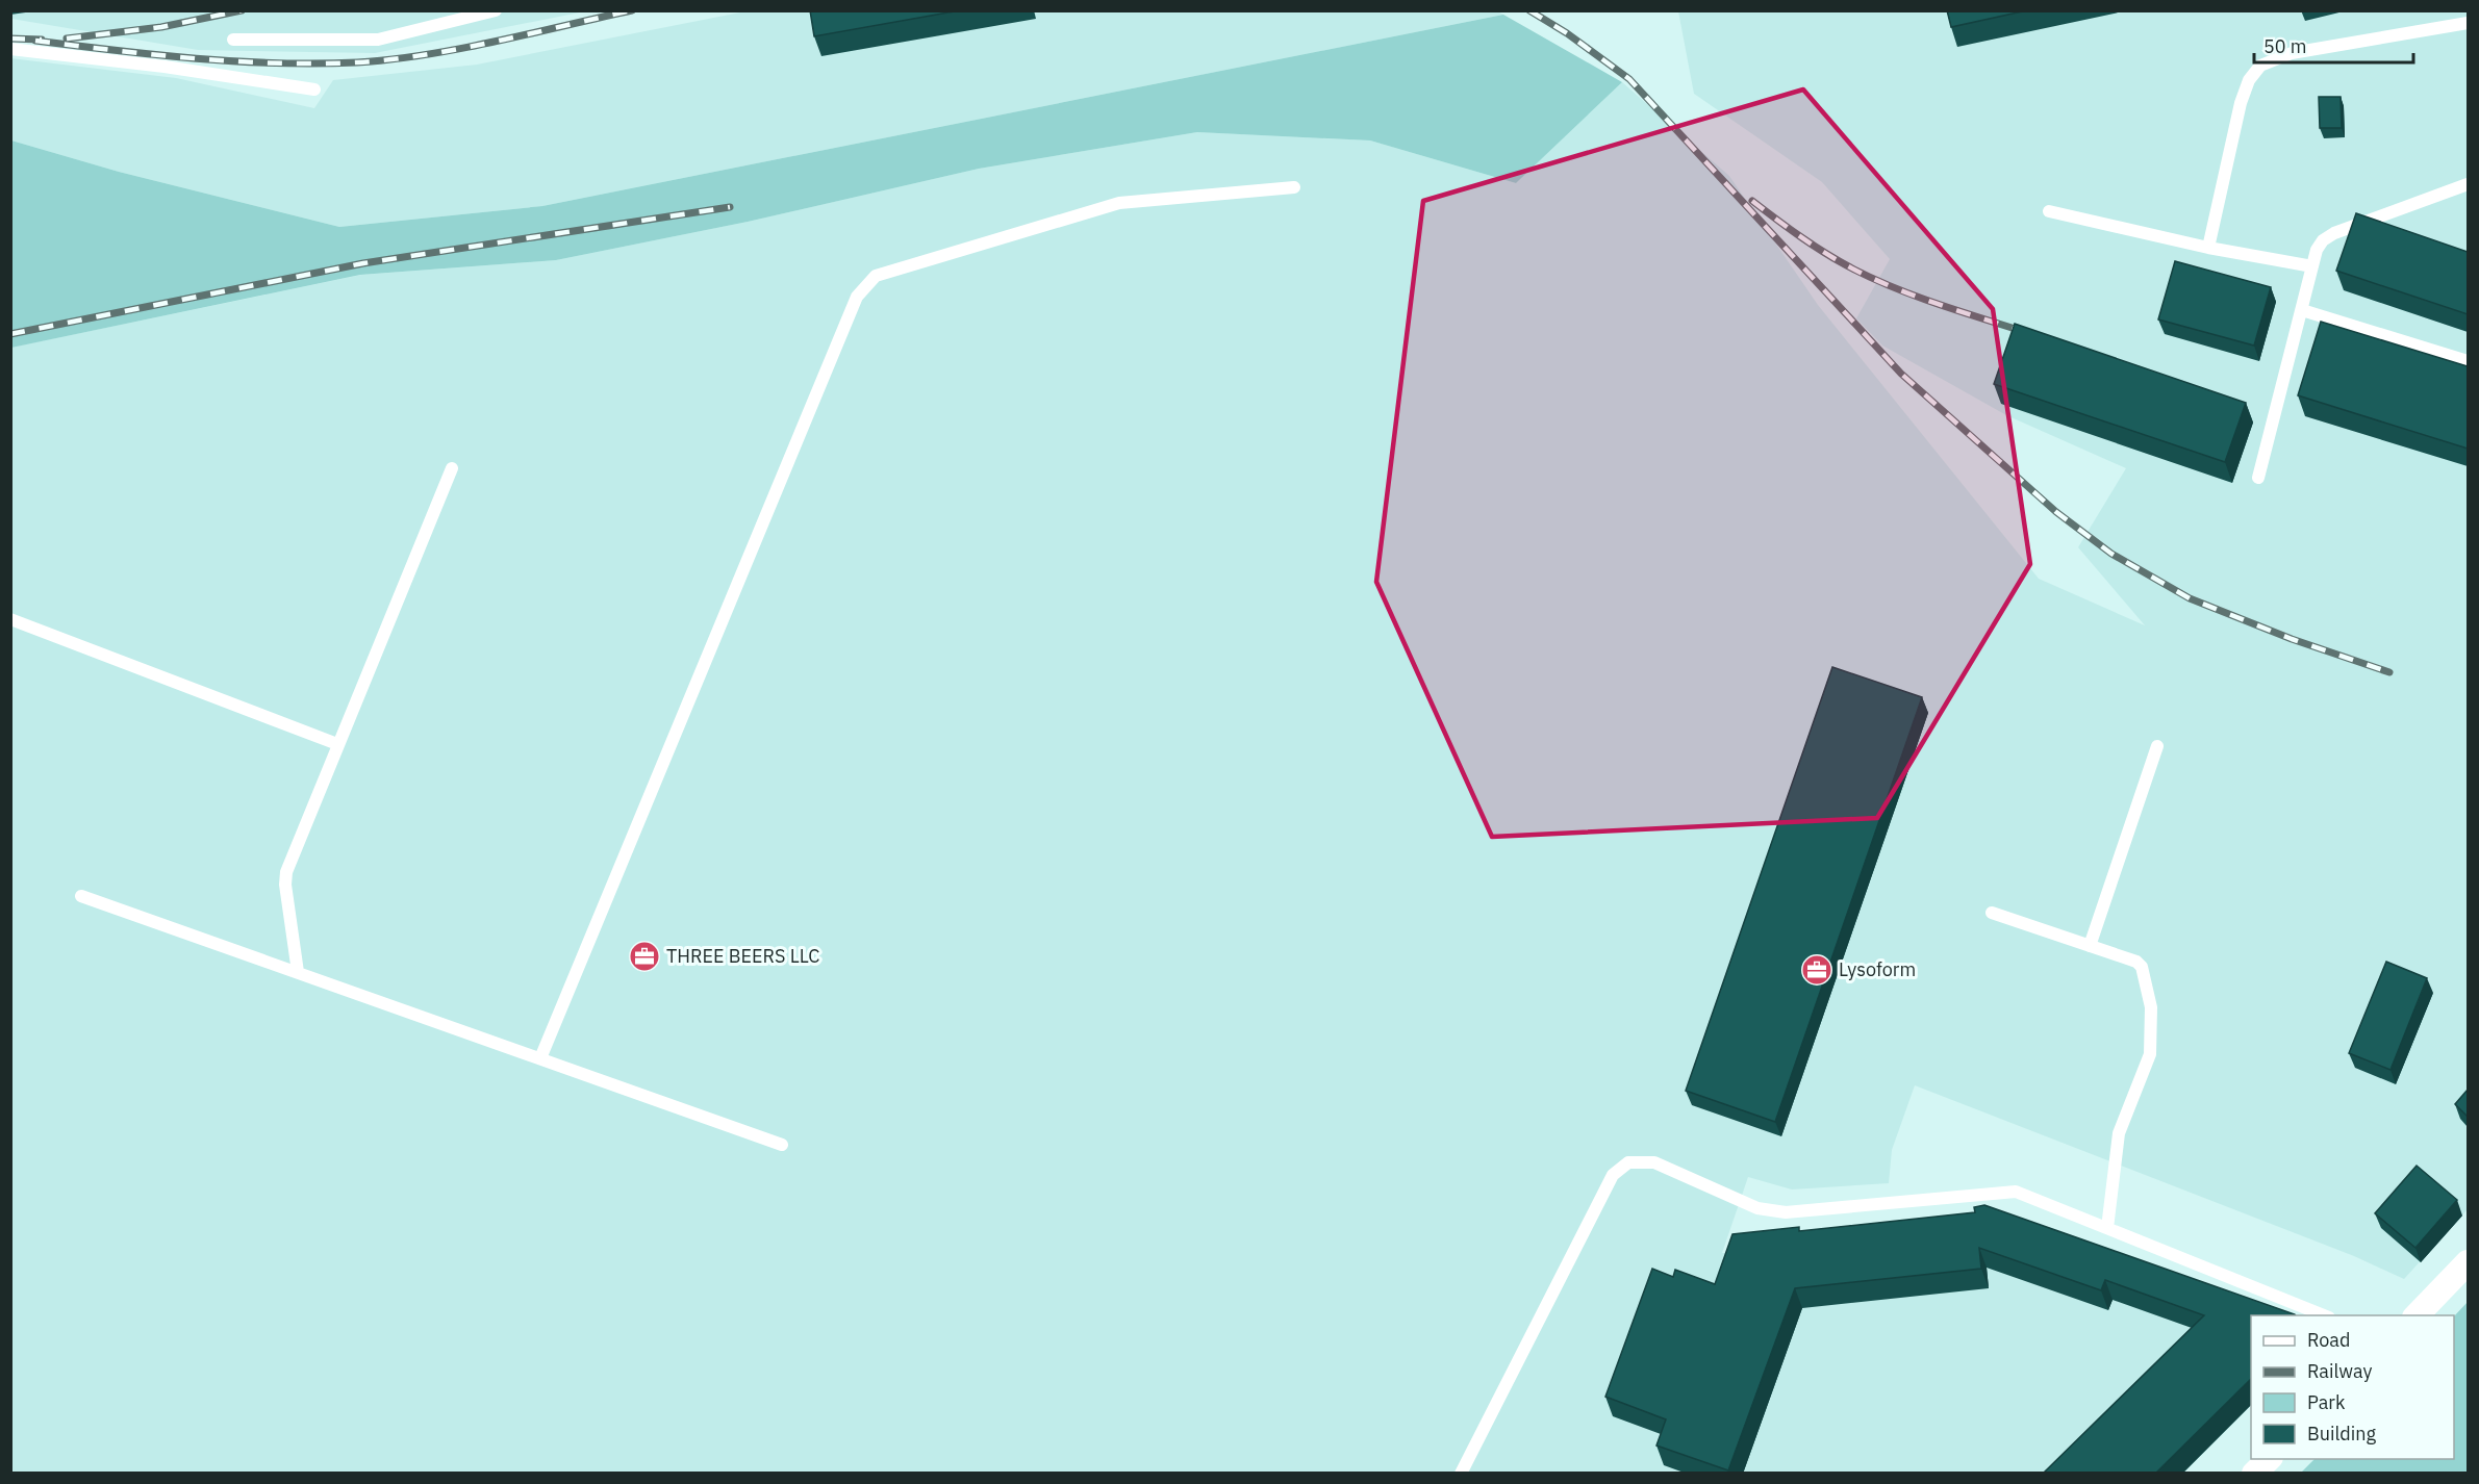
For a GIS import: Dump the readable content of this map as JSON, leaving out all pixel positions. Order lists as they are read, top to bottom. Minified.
{"places":{"office":["THREE BEERS LLC","Lysoform"]},"legend":["Road","Railway","Park","Building"],"scale_bar":"50 m"}
